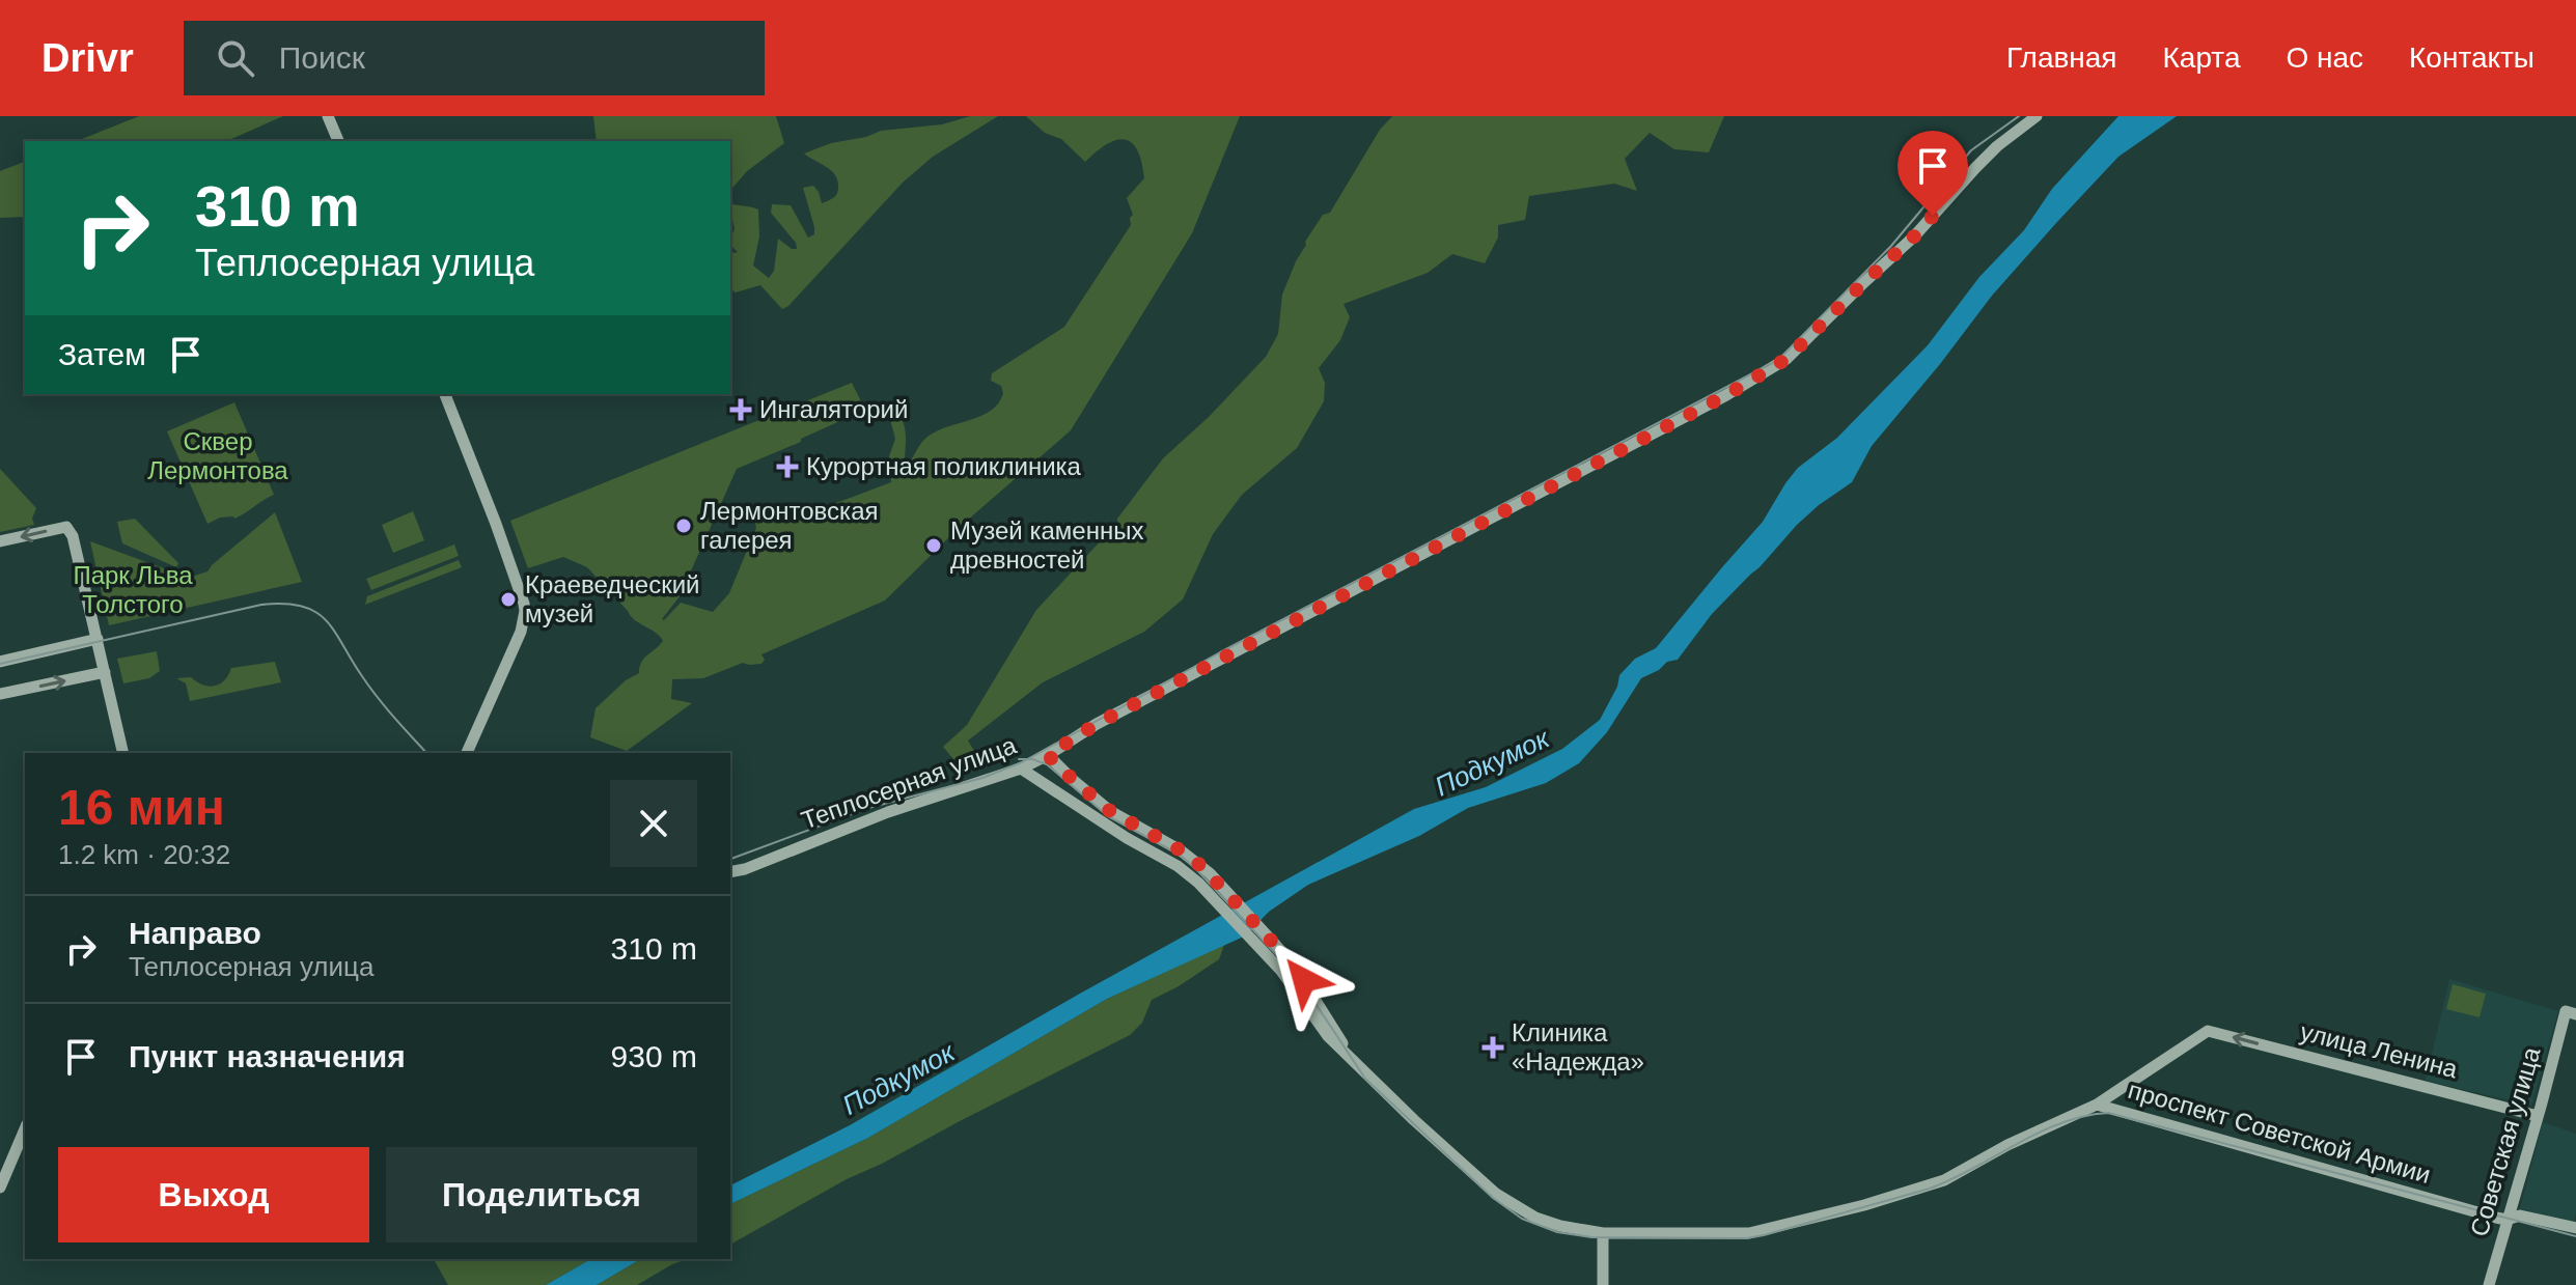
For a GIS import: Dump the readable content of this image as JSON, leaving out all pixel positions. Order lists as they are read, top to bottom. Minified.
{"streets":{"main road":["Теплосерная улица","улица Ленина","проспект Советской Армии","Советская улица"]},"crossings":[["Теплосерная улица","проспект Советской Армии"],["улица Ленина","проспект Советской Армии"],["улица Ленина","Советская улица"],["проспект Советской Армии","Советская улица"]],"one_way":["улица Ленина"],"water":["Подкумок"],"parks":["Сквер Лермонтова","Парк Льва Толстого"],"places":{"health":["Ингаляторий","Курортная поликлиника","Клиника «Надежда»"],"other":["Лермонтовская галерея","Музей каменных древностей","Краеведческий музей"]},"page":{"header":"Drivr","search":"Поиск","nav":["Главная","Карта","О нас","Контакты"],"turn":["310 m","Теплосерная улица"],"then":"Затем","heading":["16 мин","1.2 km · 20:32"],"list":[{"name":"Направо","note":"Теплосерная улица","value":"310 m"},{"name":"Пункт назначения","value":"930 m"}],"buttons":["Выход","Поделиться"]}}
